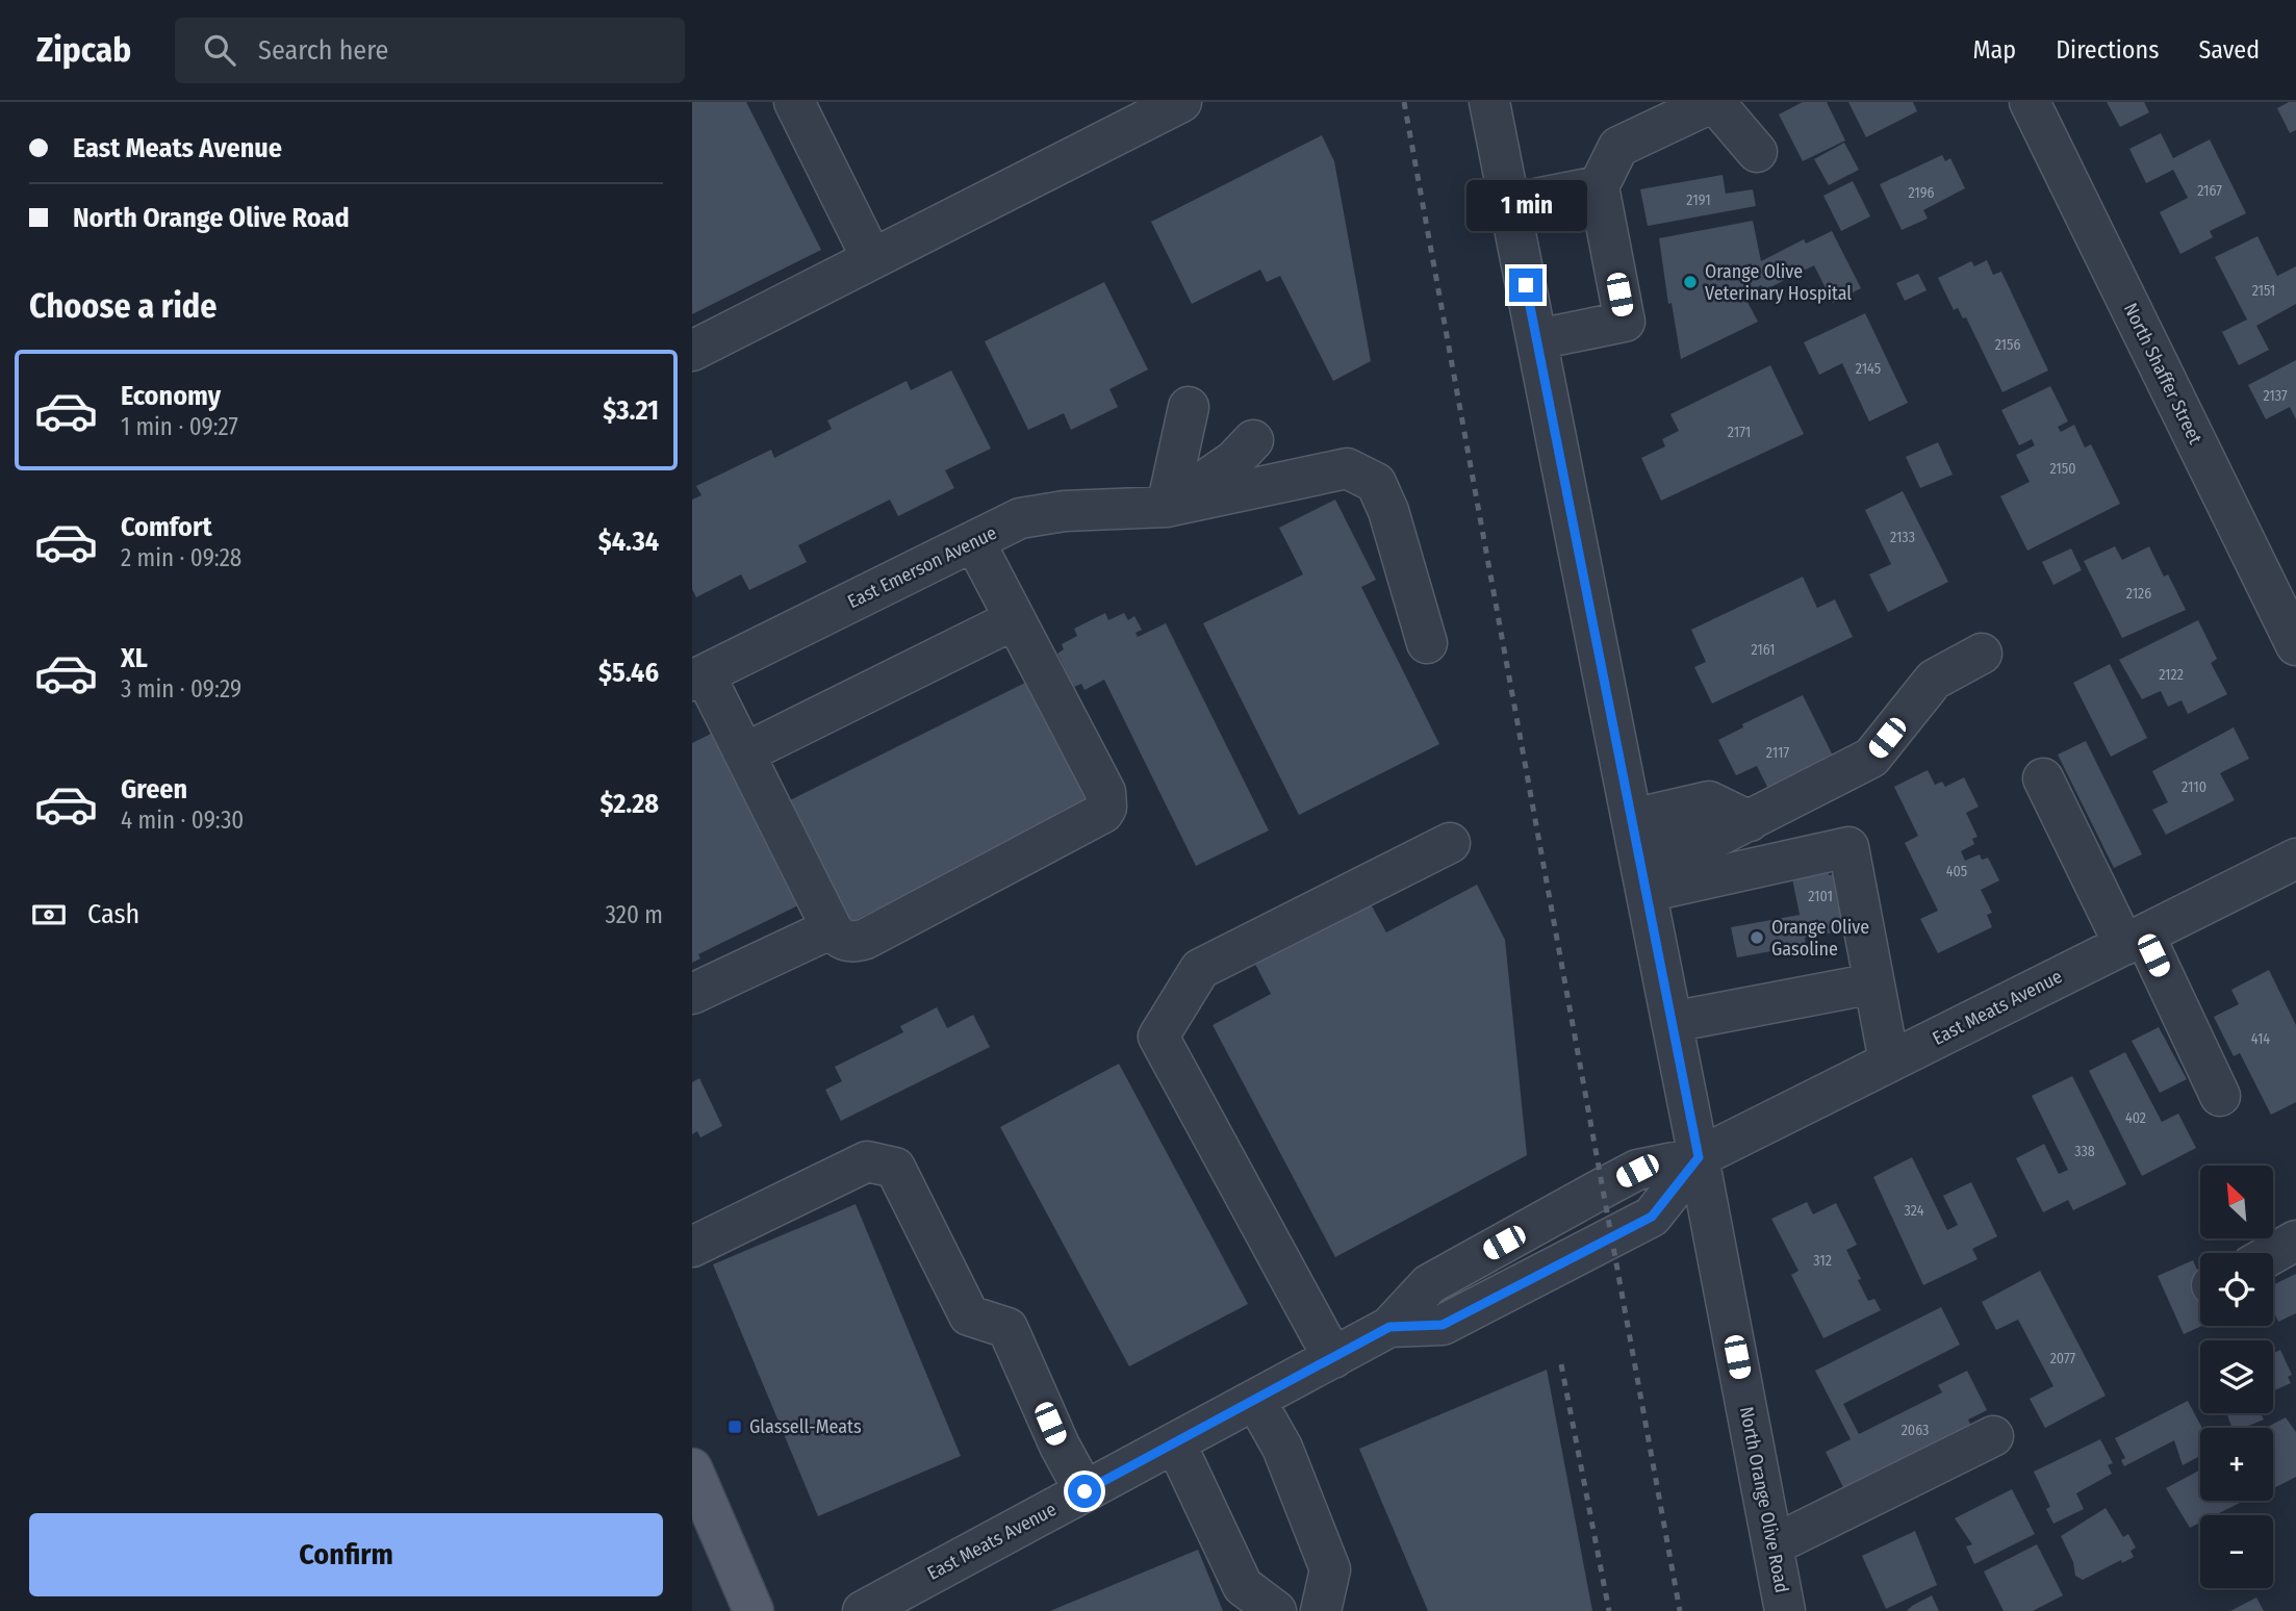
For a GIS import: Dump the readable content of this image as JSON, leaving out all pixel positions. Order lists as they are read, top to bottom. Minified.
{"streets":{"street":["North Shaffer Street","East Emerson Avenue","East Meats Avenue","North Orange Olive Road"]},"crossings":[["East Meats Avenue","North Orange Olive Road"]],"places":{"other":["Orange Olive Veterinary Hospital","Orange Olive Gasoline"],"transit":["Glassell-Meats"]},"house_numbers":["2167","2196","2191","2151","2156","2145","2137","2171","2150","2133","2126","2161","2122","2117","2110","405","2101","414","402","338","324","312","2077","2063"],"north":"top left","page":{"header":"Zipcab","search":"Search here","nav":["Map","Directions","Saved"],"banner":["East Meats Avenue","North Orange Olive Road"],"bubble":"1 min","heading":"Choose a ride","list":[{"name":"Economy","note":"1 min · 09:27","value":"$3.21"},{"name":"Comfort","note":"2 min · 09:28","value":"$4.34"},{"name":"XL","note":"3 min · 09:29","value":"$5.46"},{"name":"Green","note":"4 min · 09:30","value":"$2.28"}],"pay":["Cash","320 m"],"map_buttons":["+","−"],"buttons":"Confirm"}}
